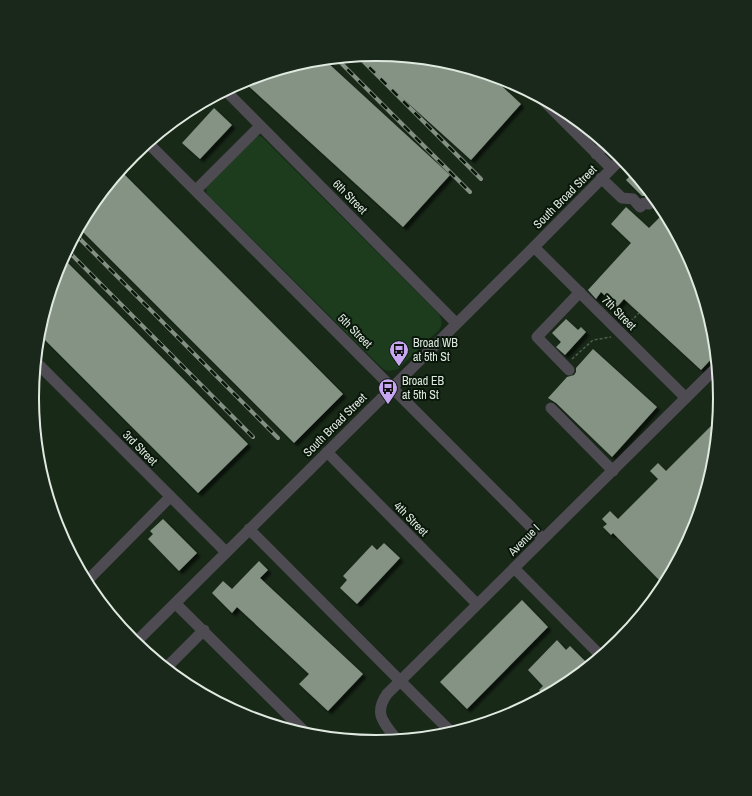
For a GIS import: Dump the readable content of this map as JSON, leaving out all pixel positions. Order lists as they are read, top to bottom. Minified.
{"streets":{"street":["6th Street","South Broad Street","7th Street","5th Street","3rd Street","4th Street","Avenue I"]},"crossings":[["6th Street","South Broad Street"],["South Broad Street","7th Street"],["South Broad Street","5th Street"],["South Broad Street","3rd Street"],["South Broad Street","4th Street"],["7th Street","Avenue I"],["5th Street","Avenue I"],["4th Street","Avenue I"]],"places":{"bus stop":["Broad WB at 5th St","Broad EB at 5th St"]}}
